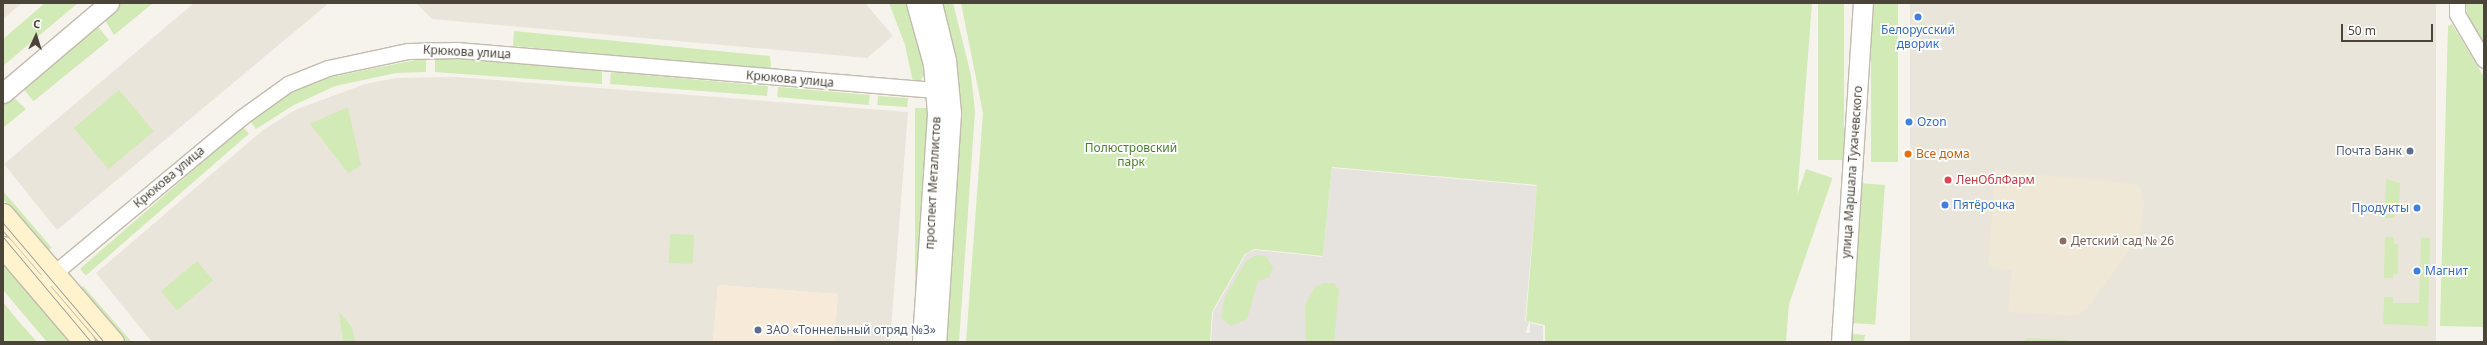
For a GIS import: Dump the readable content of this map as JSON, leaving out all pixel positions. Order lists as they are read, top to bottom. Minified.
{"streets":{"street":["Крюкова улица","улица Маршала Тухачевского","проспект Металлистов"]},"crossings":[["Крюкова улица","проспект Металлистов"]],"parks":["Полюстровский парк"],"places":["Белорусский дворик","Ozon","Почта Банк","Все дома","ЛенОблФарм","Пятёрочка","Продукты","Детский сад № 26","Магнит","ЗАО «Тоннельный отряд №3»"],"scale_bar":"50 m","north":"top"}
